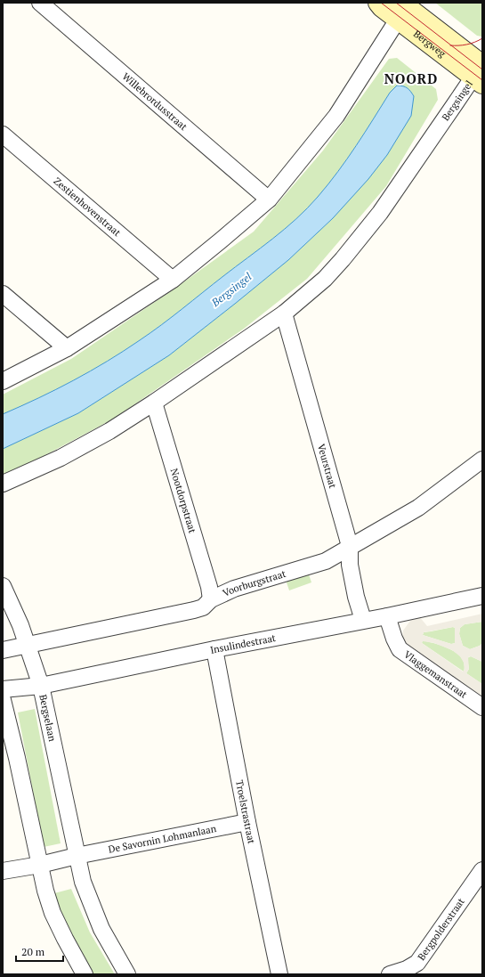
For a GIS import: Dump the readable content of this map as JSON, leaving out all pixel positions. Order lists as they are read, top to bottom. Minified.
{"streets":{"street":["Bergweg","Willebrordusstraat","Bergsingel","Zestienhovenstraat","Veurstraat","Nootdorpstraat","Voorburgstraat","Insulindestraat","Vlaggemanstraat","Bergselaan","Troelstrastraat","De Savornin Lohmanlaan","Bergpolderstraat"]},"crossings":[["Bergweg","Bergsingel"],["Bergsingel","Veurstraat"],["Bergsingel","Nootdorpstraat"],["Veurstraat","Voorburgstraat"],["Veurstraat","Insulindestraat"],["Nootdorpstraat","Voorburgstraat"],["Voorburgstraat","Bergselaan"],["Insulindestraat","Vlaggemanstraat"],["Insulindestraat","Bergselaan"],["Insulindestraat","Troelstrastraat"],["Bergselaan","De Savornin Lohmanlaan"],["Troelstrastraat","De Savornin Lohmanlaan"]],"districts":["NOORD"],"water":["Bergsingel"],"scale_bar":"20 m"}
